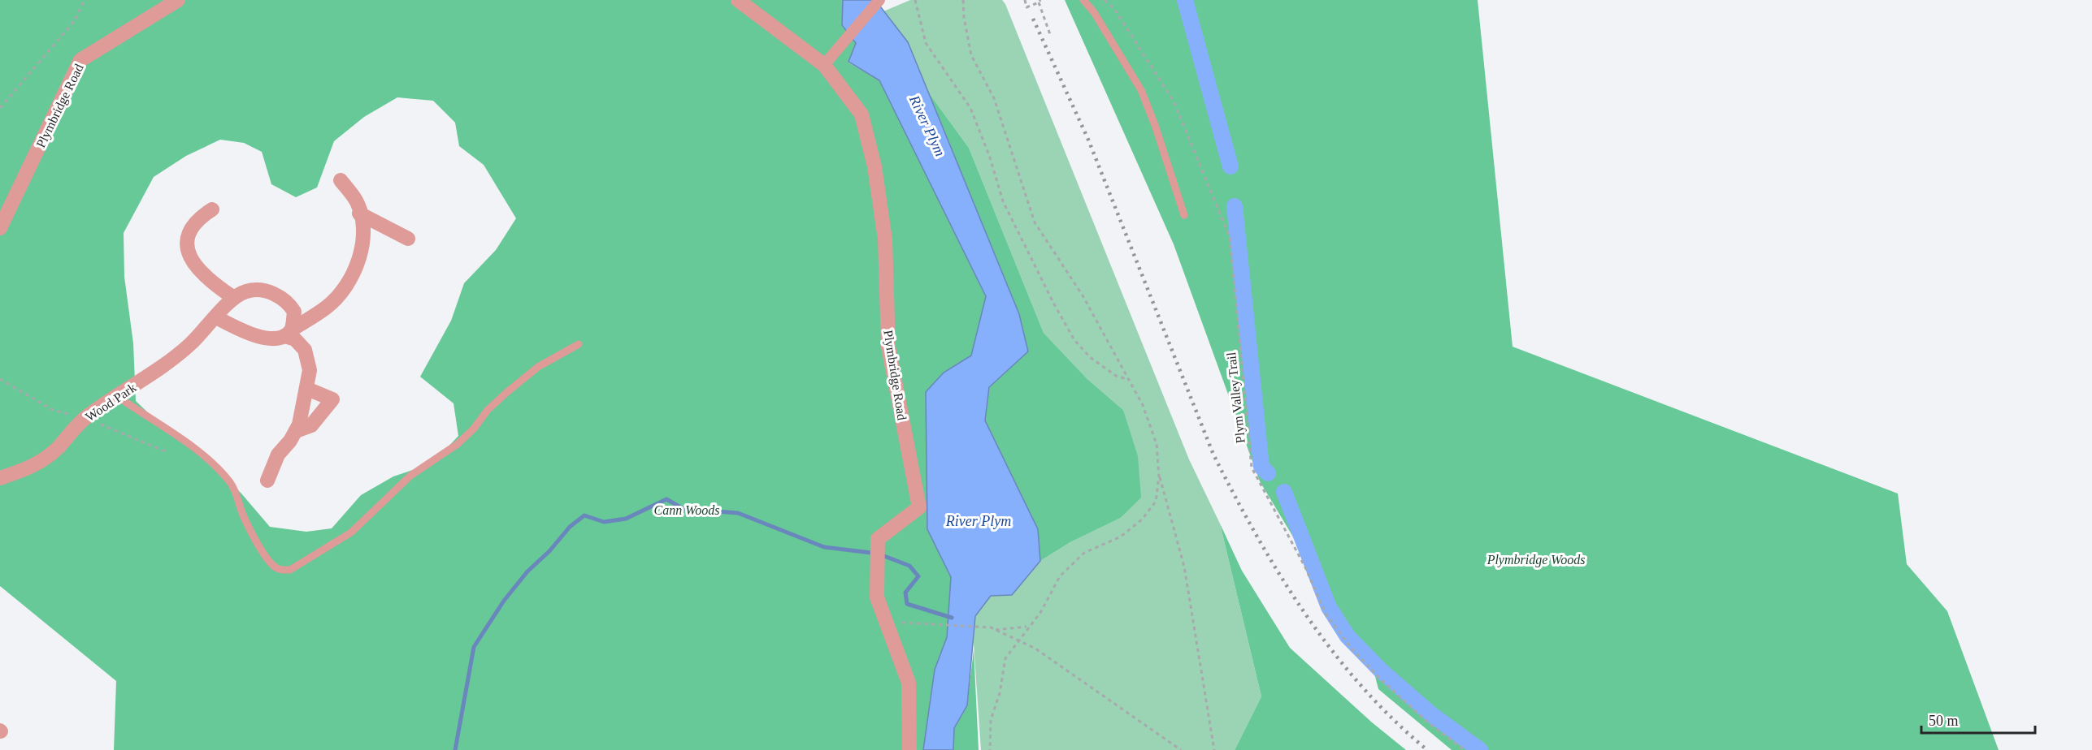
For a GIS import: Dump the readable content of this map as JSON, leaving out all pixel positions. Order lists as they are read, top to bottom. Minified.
{"streets":{"street":["Plymbridge Road","Wood Park"],"path":["Plym Valley Trail"]},"water":["River Plym"],"parks":["Cann Woods","Plymbridge Woods"],"scale_bar":"50 m"}
